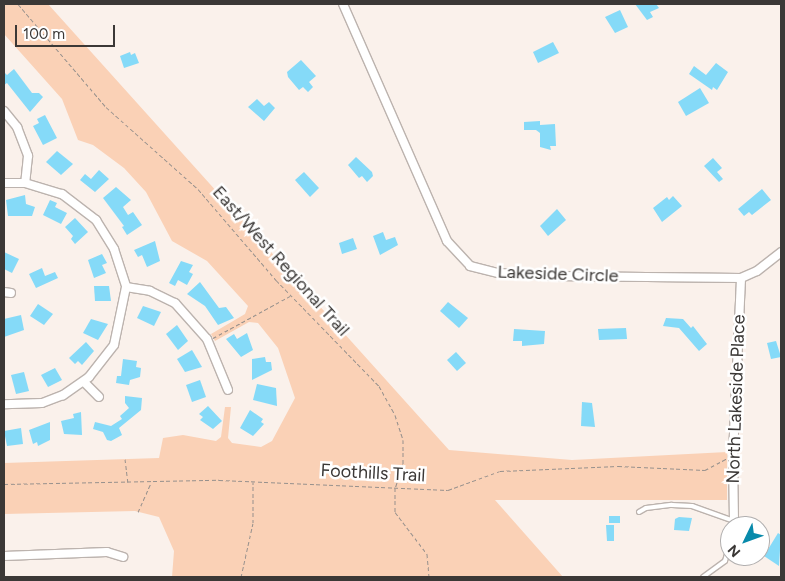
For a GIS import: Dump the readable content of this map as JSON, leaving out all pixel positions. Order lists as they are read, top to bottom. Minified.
{"streets":{"street":["Lakeside Circle","North Lakeside Place"],"path":["East/West Regional Trail","Foothills Trail"]},"crossings":[["East/West Regional Trail","Foothills Trail"],["Lakeside Circle","North Lakeside Place"],["North Lakeside Place","Foothills Trail"]],"scale_bar":"100 m","north":"bottom left"}
